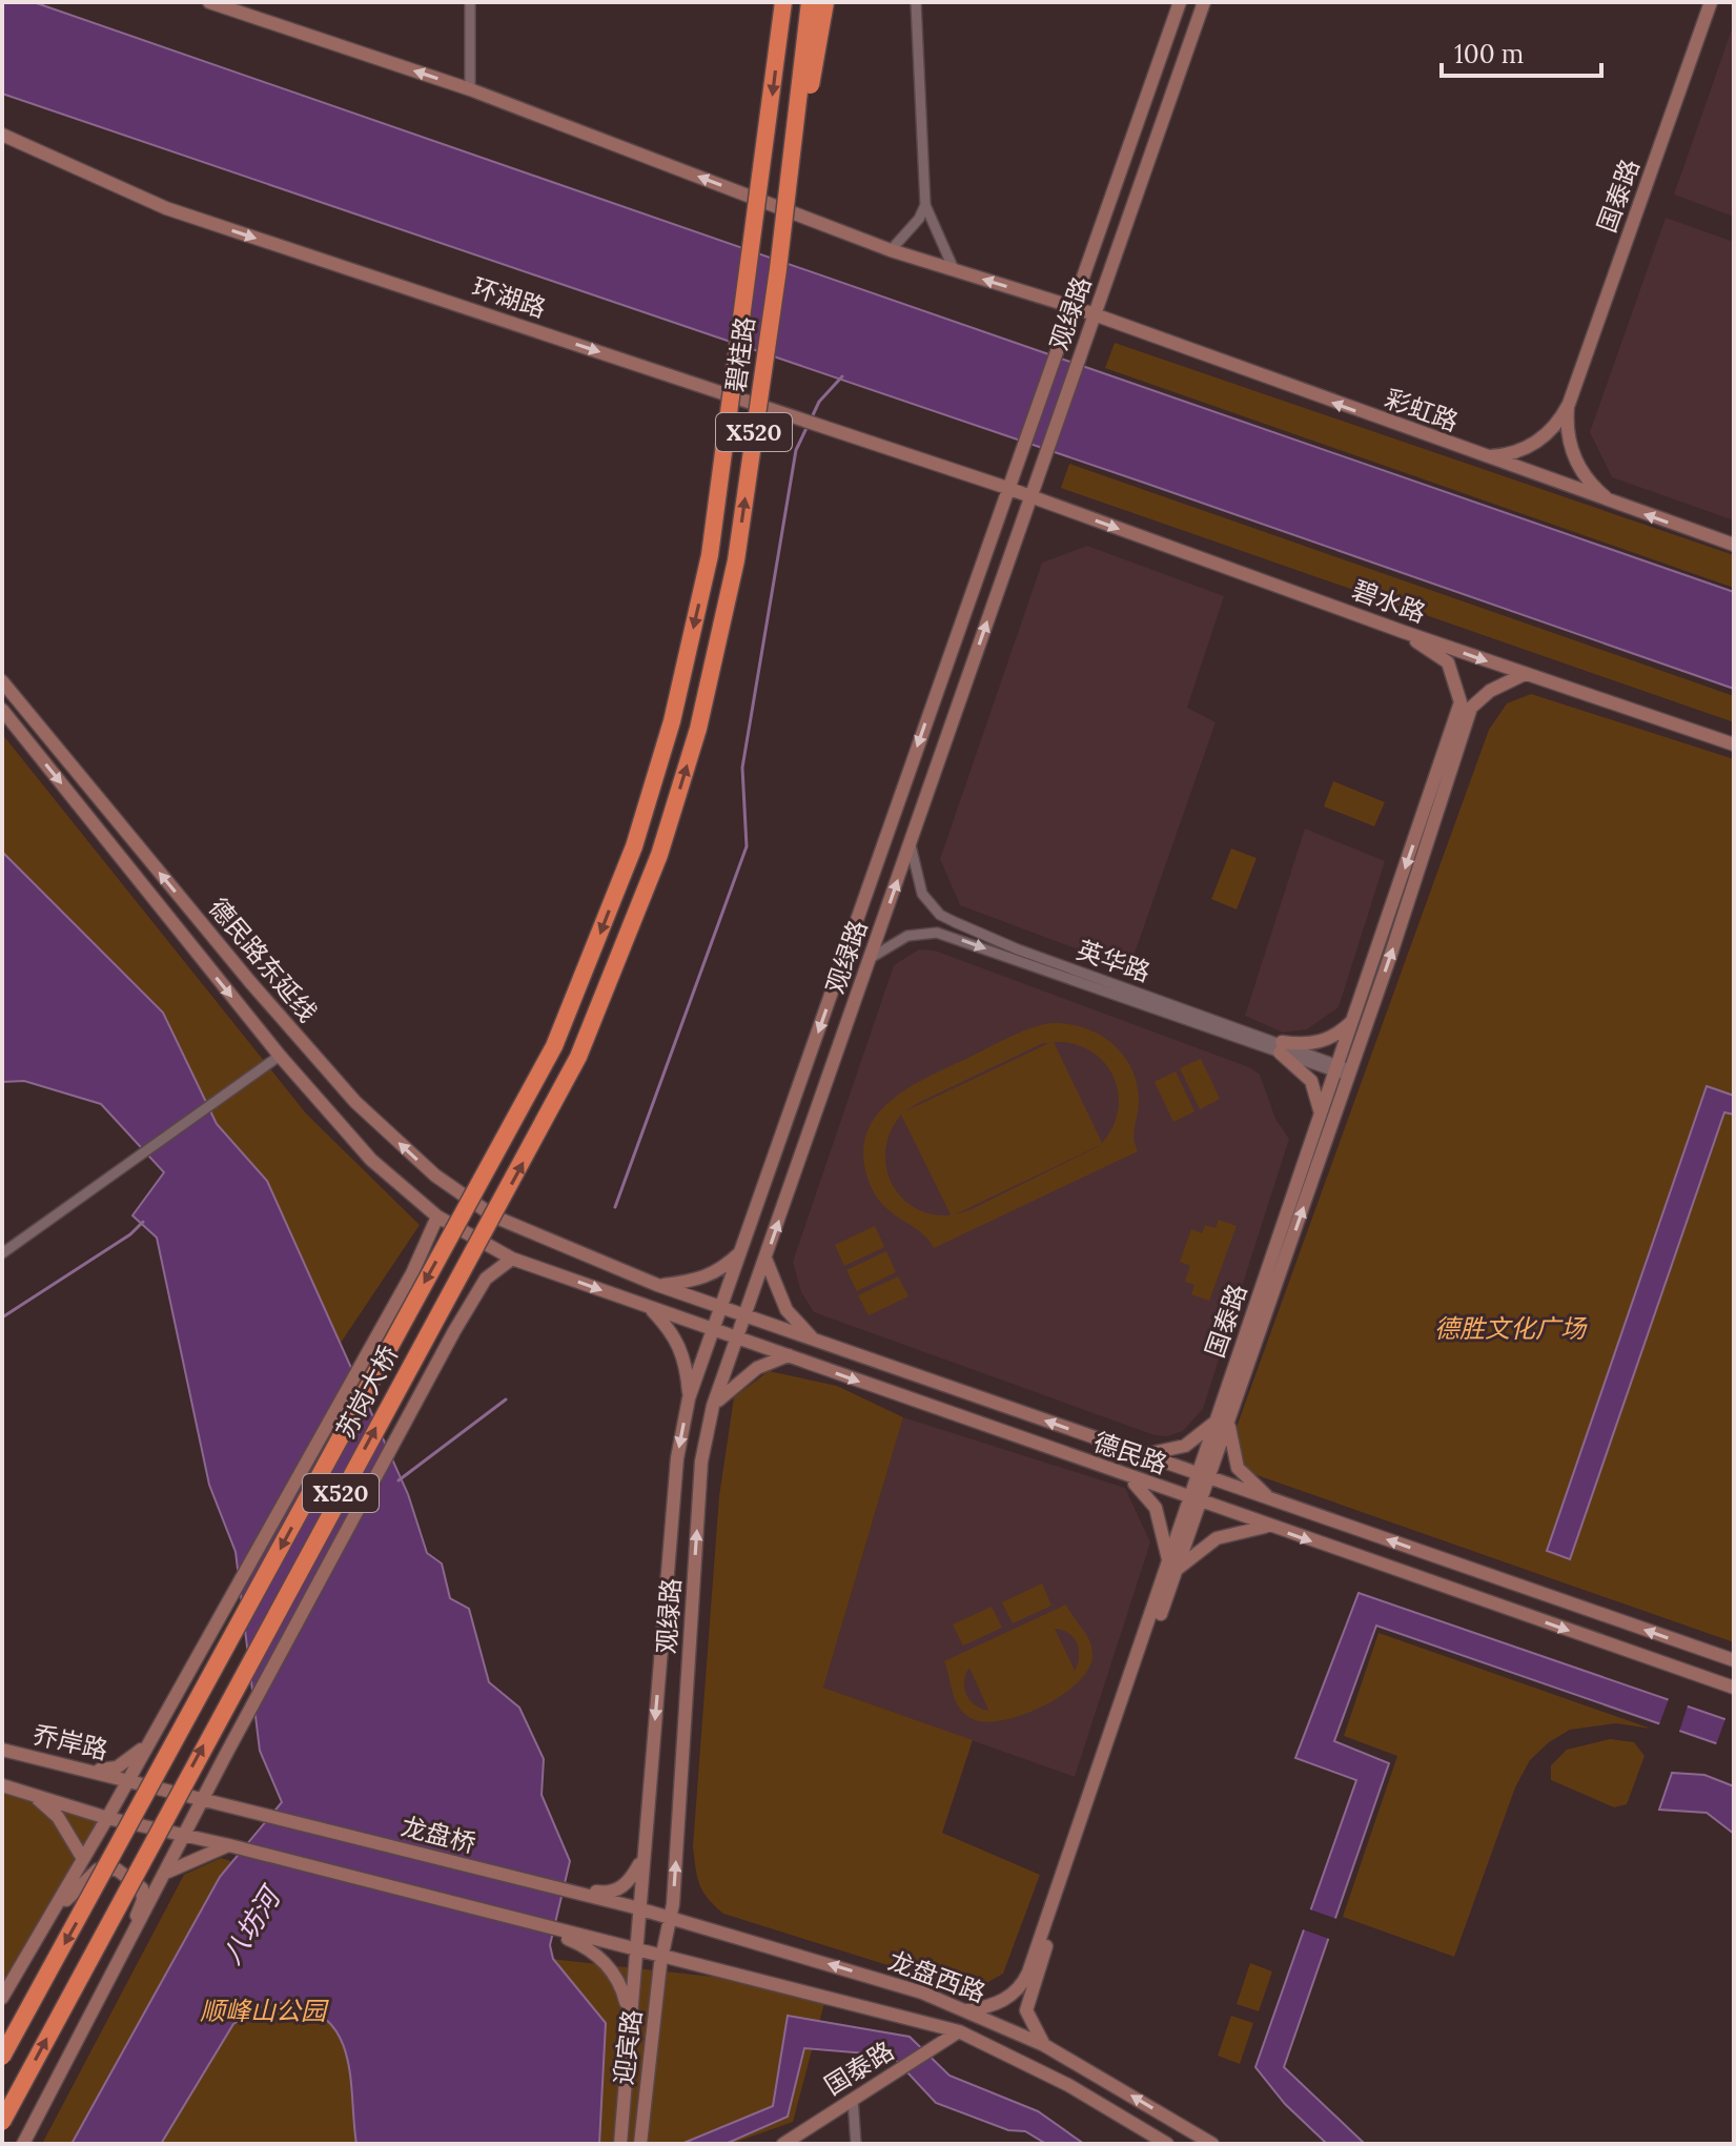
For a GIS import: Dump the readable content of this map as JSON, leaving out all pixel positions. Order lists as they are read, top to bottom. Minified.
{"streets":{"highway":["碧桂路","X520","苏岗大桥"],"street":["国泰路","环湖路","观绿路","彩虹路","碧水路","德民路东延线","英华路","德民路","乔岸路","龙盘桥","龙盘西路","迎宾路"]},"crossings":[["国泰路","彩虹路"],["国泰路","碧水路"],["国泰路","德民路东延线"],["国泰路","英华路"],["国泰路","德民路"],["国泰路","龙盘西路"],["环湖路","观绿路"],["环湖路","碧水路"],["观绿路","彩虹路"],["观绿路","碧水路"],["观绿路","德民路东延线"],["观绿路","英华路"],["观绿路","德民路"],["观绿路","龙盘西路"],["观绿路","迎宾路"],["碧桂路","苏岗大桥"],["德民路东延线","德民路"],["乔岸路","龙盘桥"],["龙盘桥","龙盘西路"],["龙盘西路","迎宾路"]],"one_way":["环湖路","彩虹路","碧水路","德民路"],"water":["八坊河"],"parks":["德胜文化广场","顺峰山公园"],"scale_bar":"100 m"}
